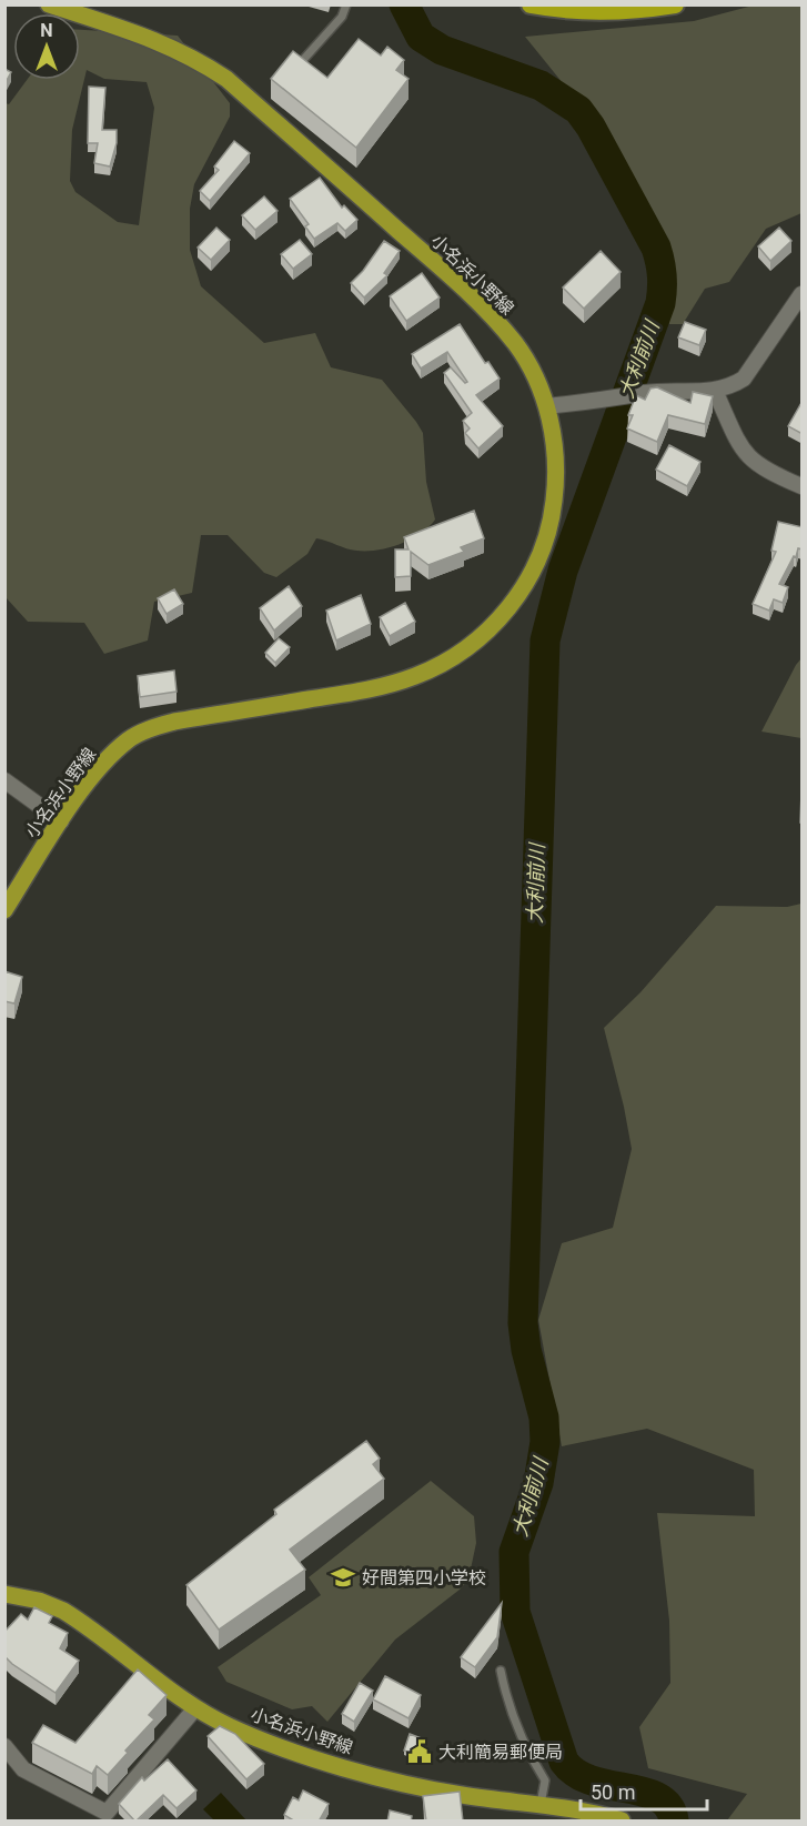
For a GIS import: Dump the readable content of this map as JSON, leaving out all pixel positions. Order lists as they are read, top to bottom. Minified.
{"streets":{"main road":["小名浜小野線"]},"water":["大利前川"],"places":{"school or university":["好間第四小学校"],"public building":["大利簡易郵便局"]},"scale_bar":"50 m","north":"top"}
